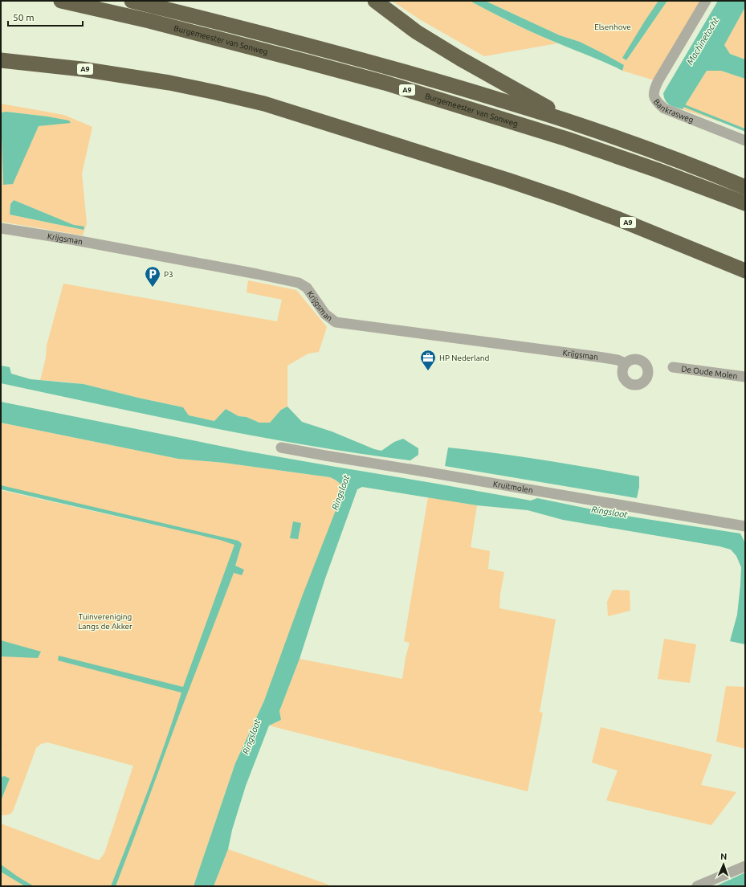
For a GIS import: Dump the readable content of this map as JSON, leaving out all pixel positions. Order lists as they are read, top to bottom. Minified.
{"streets":{"highway":["Burgemeester van Sonweg","A9"],"street":["Bankrasweg","Krijgsman","De Oude Molen","Kruitmolen"]},"crossings":[["Burgemeester van Sonweg","A9"]],"water":["Machinetocht","Ringsloot"],"parks":["Elsenhove","Tuinvereniging Langs de Akker"],"places":{"parking":["P3"],"office":["HP Nederland"]},"scale_bar":"50 m","north":"top"}
